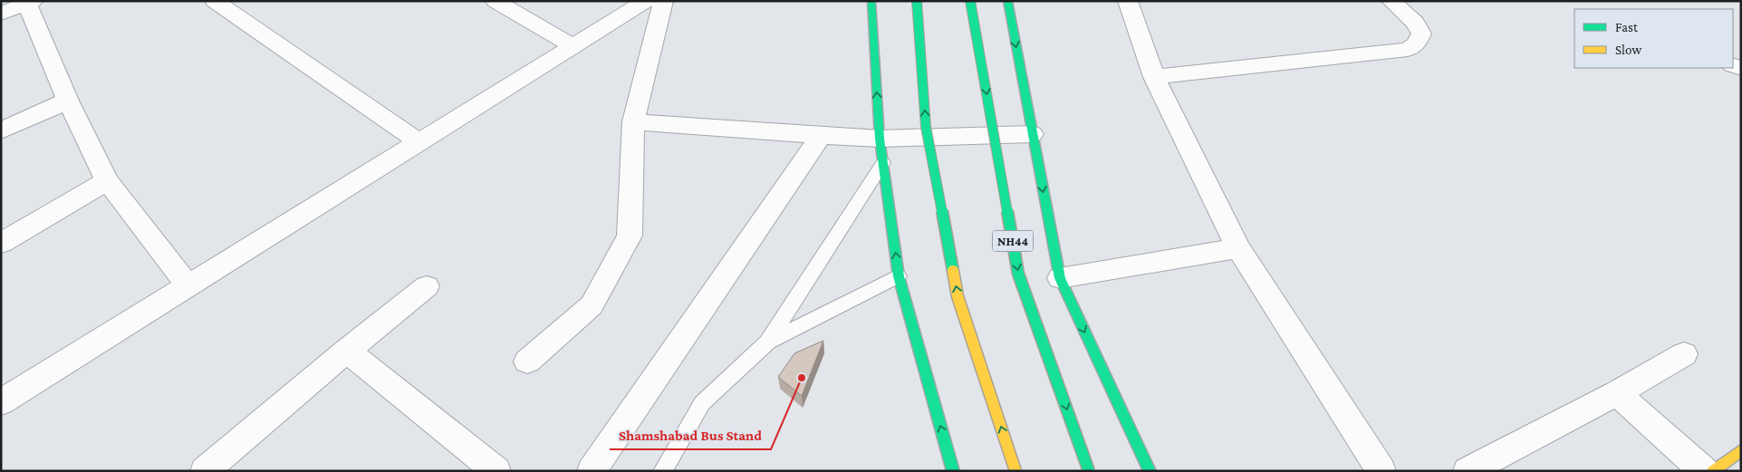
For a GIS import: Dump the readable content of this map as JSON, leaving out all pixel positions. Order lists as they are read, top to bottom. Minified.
{"streets":{"main road":["NH44"]},"places":["Shamshabad Bus Stand"],"legend":["Fast","Slow"]}
